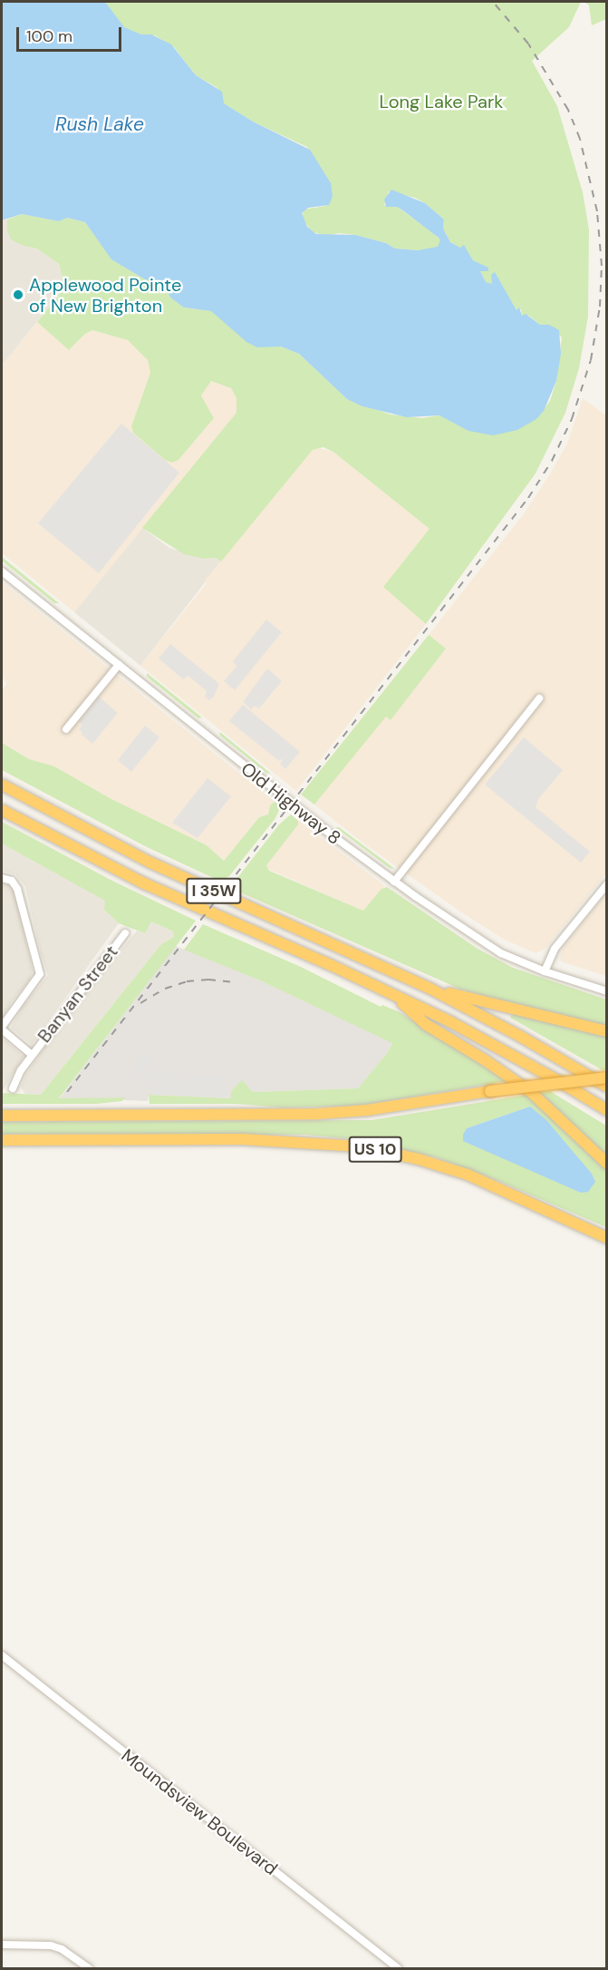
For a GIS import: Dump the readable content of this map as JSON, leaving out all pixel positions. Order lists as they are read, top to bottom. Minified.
{"streets":{"highway":["I 35W","US 10"],"street":["Old Highway 8","Banyan Street","Moundsview Boulevard"]},"water":["Rush Lake"],"parks":["Long Lake Park"],"places":["Applewood Pointe of New Brighton"],"scale_bar":"100 m"}
